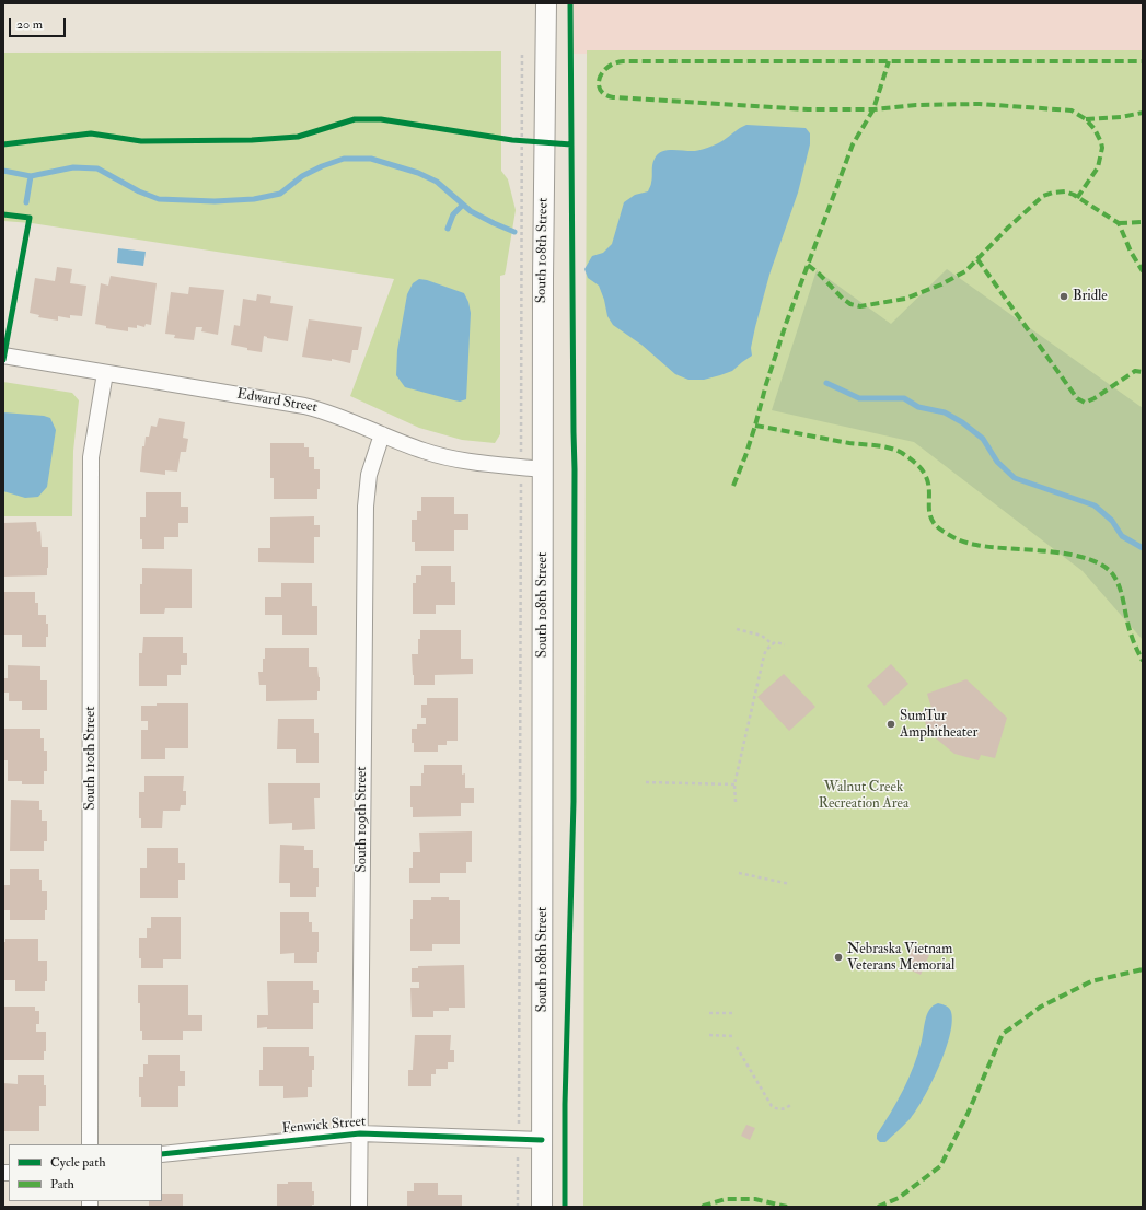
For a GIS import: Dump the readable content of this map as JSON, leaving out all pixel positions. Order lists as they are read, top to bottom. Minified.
{"streets":{"street":["South 108th Street","Edward Street","South 110th Street","South 109th Street","Fenwick Street"]},"crossings":[["South 108th Street","Edward Street"],["South 108th Street","Fenwick Street"],["Edward Street","South 110th Street"],["Edward Street","South 109th Street"],["South 109th Street","Fenwick Street"]],"parks":["Walnut Creek Recreation Area"],"places":["Bridle","SumTur Amphitheater","Nebraska Vietnam Veterans Memorial"],"legend":["Cycle path","Path"],"scale_bar":"20 m"}
